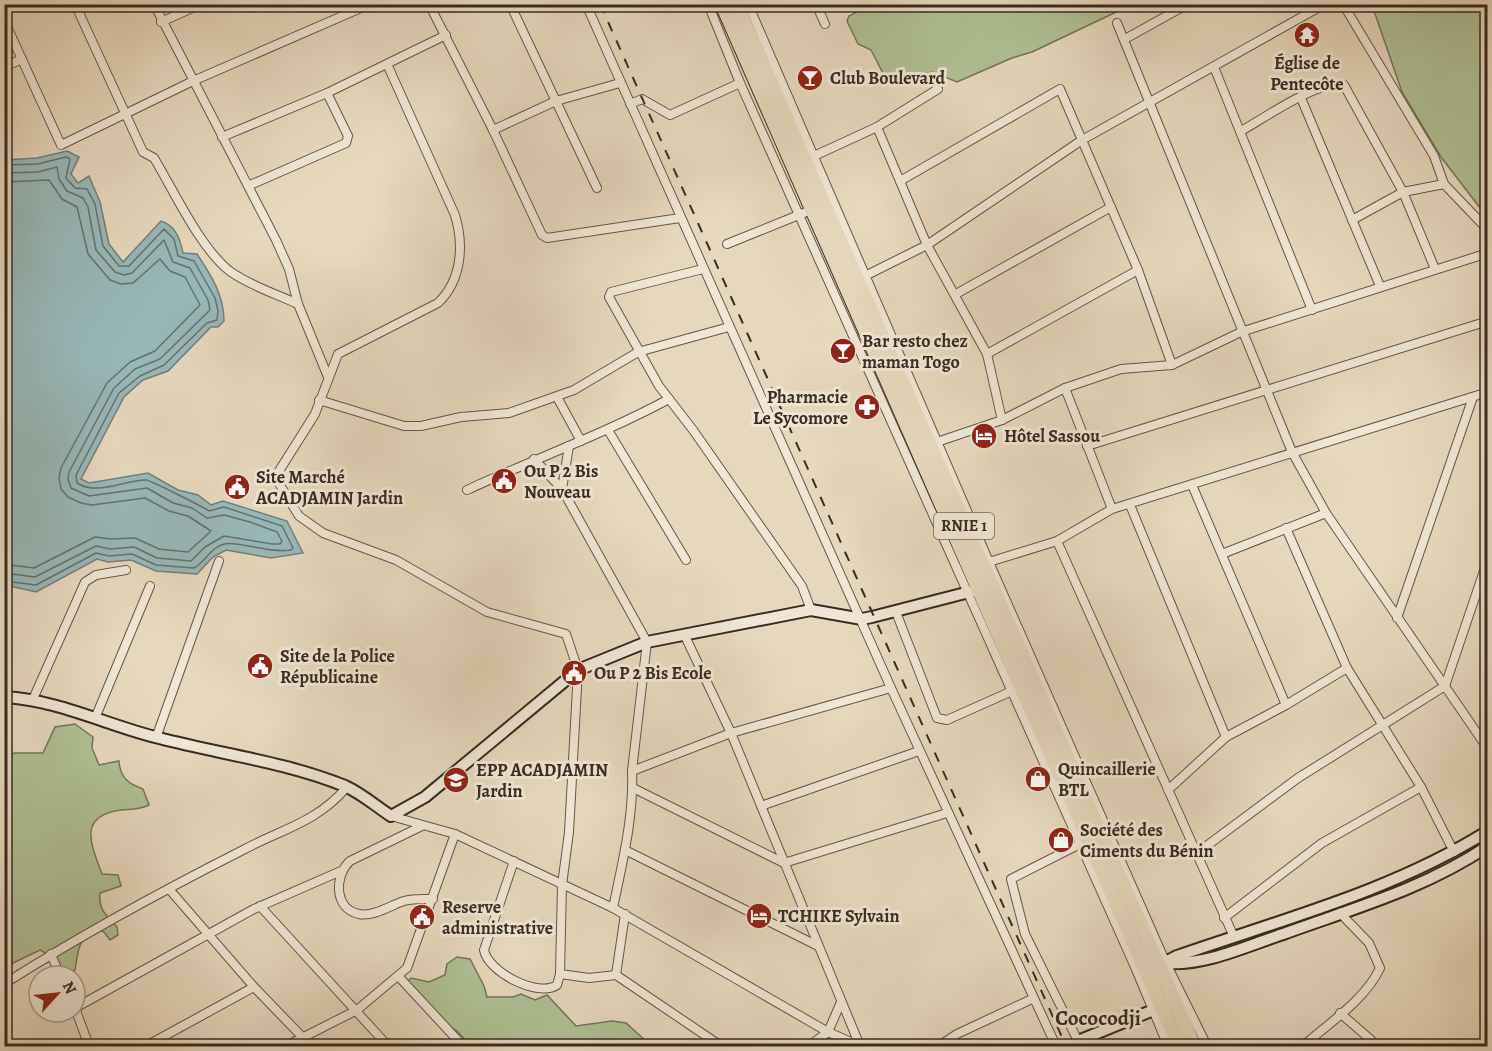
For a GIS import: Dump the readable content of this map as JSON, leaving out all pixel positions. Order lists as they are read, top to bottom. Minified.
{"streets":{"highway":["RNIE 1"]},"districts":["Cococodji"],"places":{"temple":["Église de Pentecôte"],"bar":["Club Boulevard","Bar resto chez maman Togo"],"pharmacy":["Pharmacie Le Sycomore"],"hotel":["Hôtel Sassou","TCHIKE Sylvain"],"public building":["Ou P 2 Bis Nouveau","Site Marché ACADJAMIN Jardin","Site de la Police Républicaine","Ou P 2 Bis Ecole","Reserve administrative"],"shop":["Quincaillerie BTL","Société des Ciments du Bénin"],"school or university":["EPP ACADJAMIN Jardin"]},"north":"top right"}
